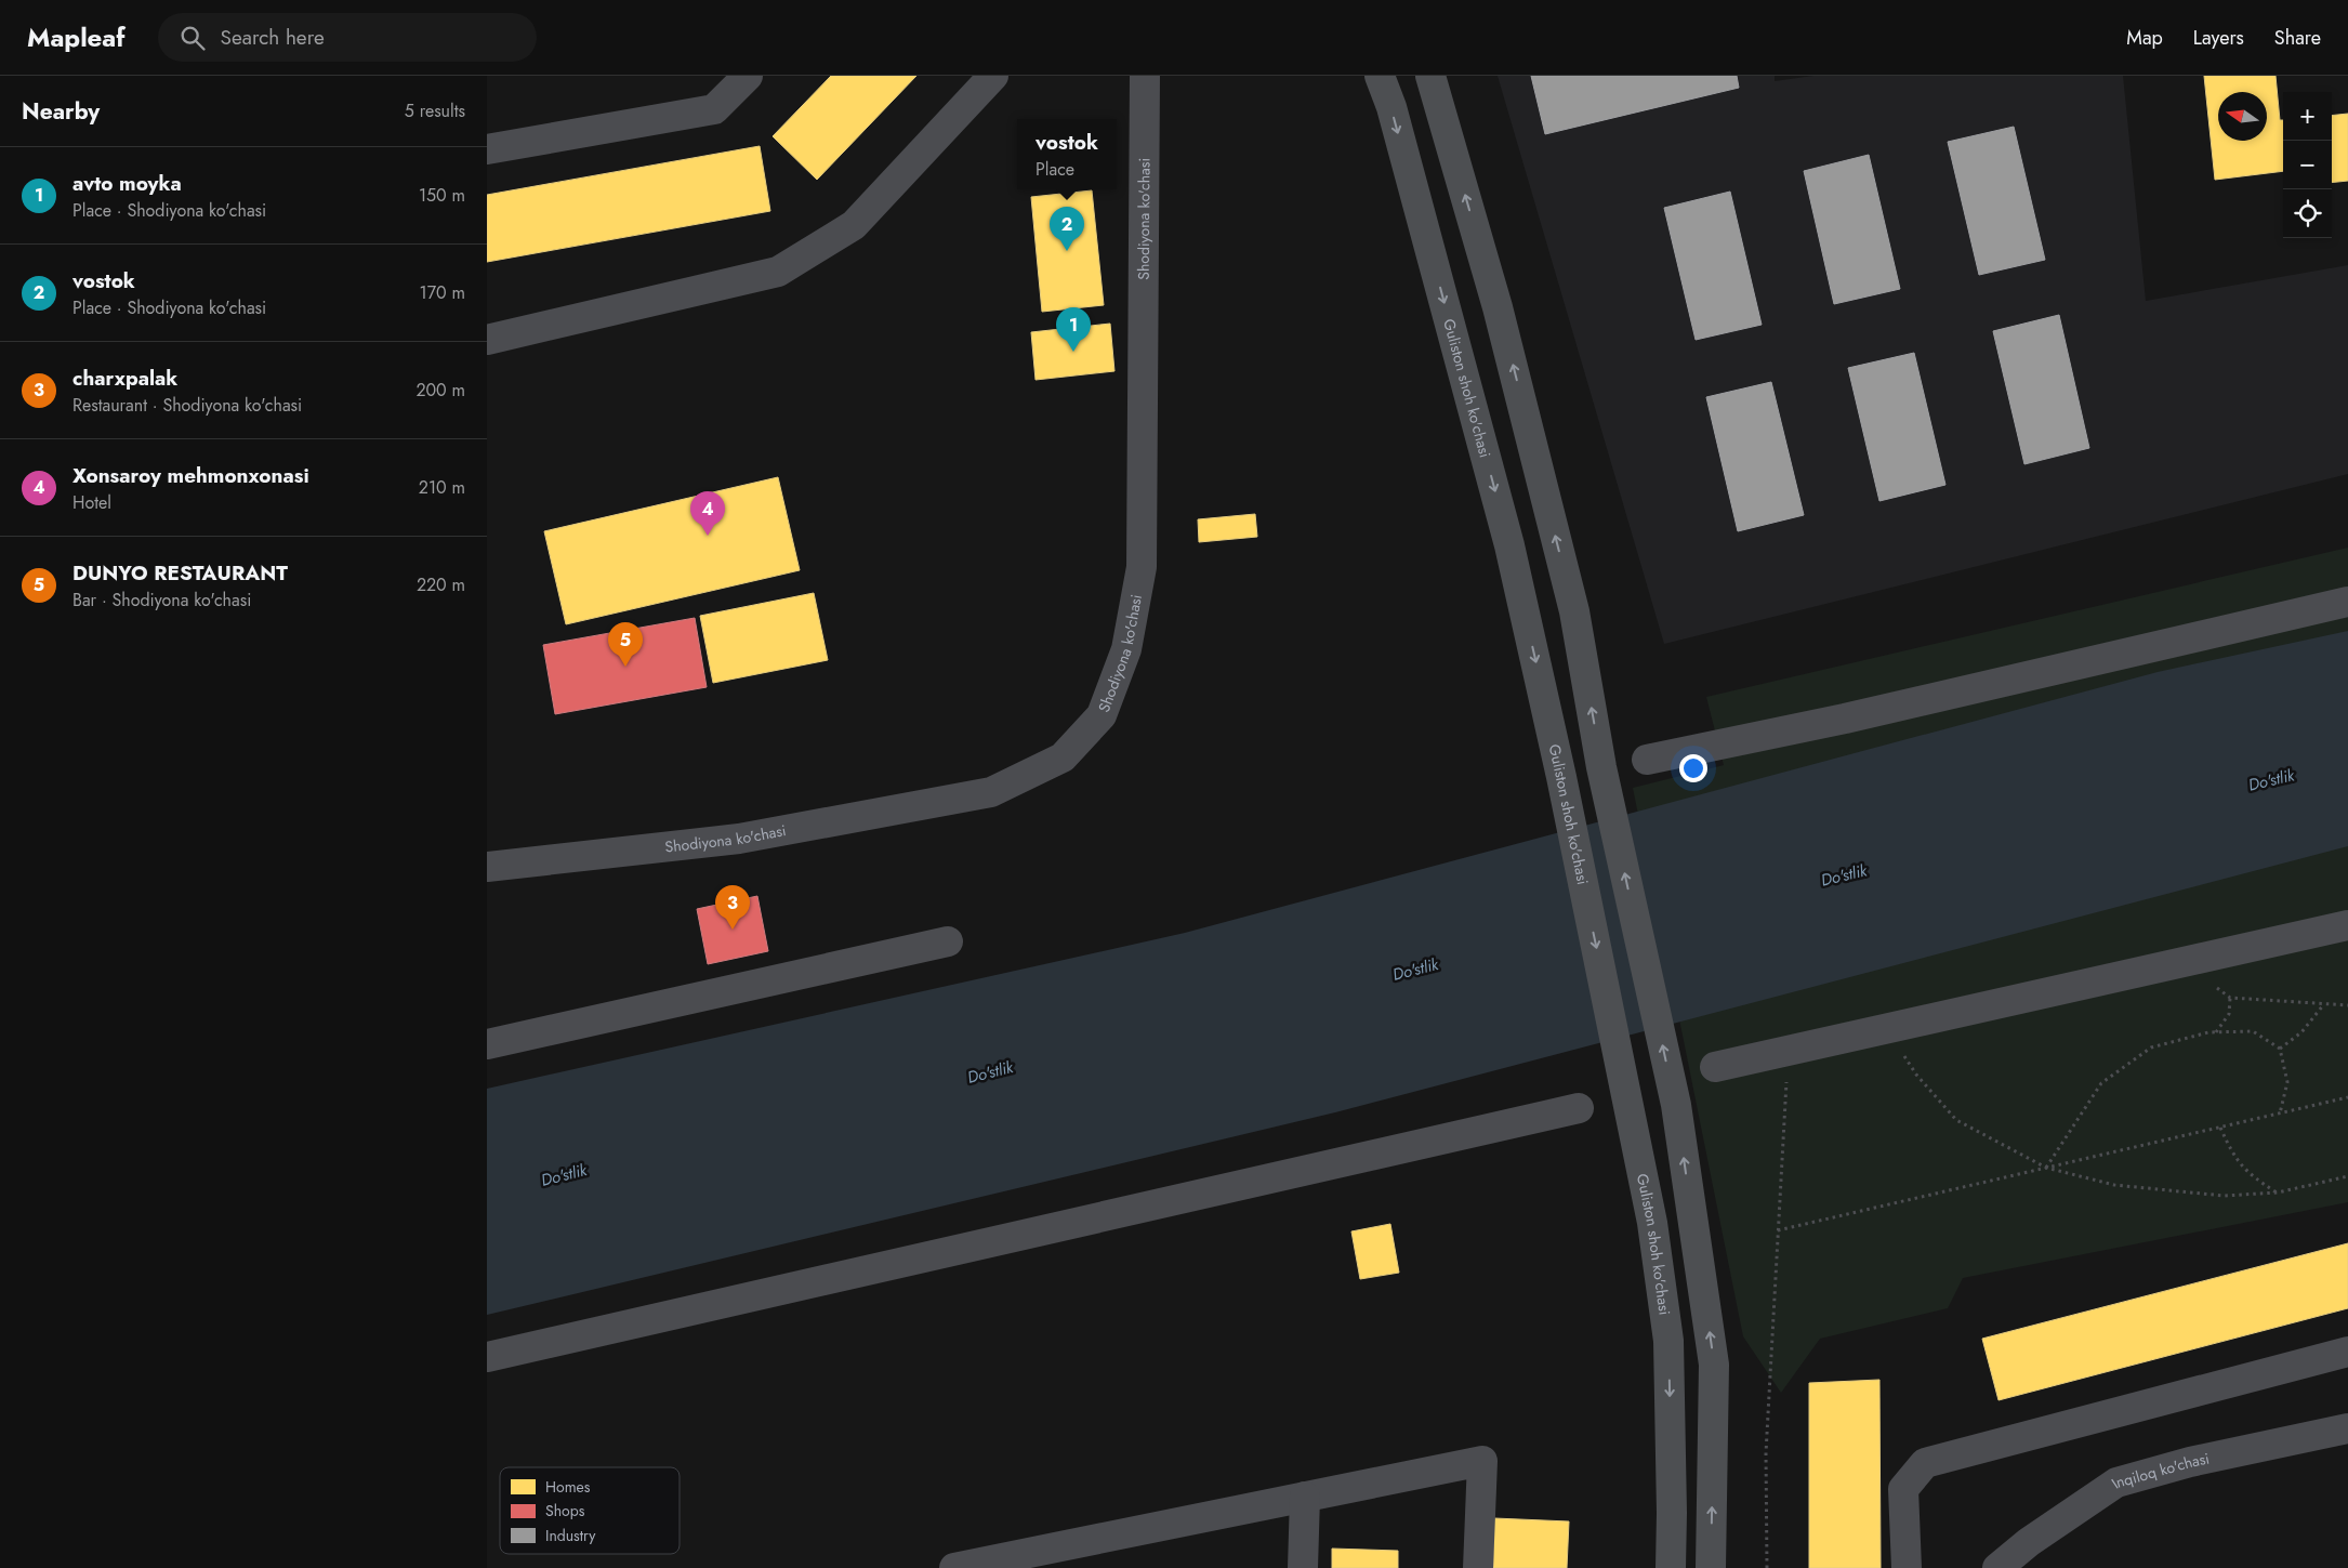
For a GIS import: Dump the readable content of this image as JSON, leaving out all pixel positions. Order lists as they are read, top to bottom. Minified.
{"streets":{"main road":["Guliston shoh ko'chasi"],"street":["Shodiyona ko'chasi","Inqiloq ko'chasi"]},"water":["Do'stlik"],"legend":["Homes","Shops","Industry"],"north":"left","page":{"header":"Mapleaf","search":"Search here","nav":["Map","Layers","Share"],"heading":["Nearby","5 results"],"map_buttons":["+","−"],"popup":["vostok","Place"],"list":[{"mark":"1","name":"avto moyka","note":"Place · Shodiyona ko'chasi","value":"150 m"},{"mark":"2","name":"vostok","note":"Place · Shodiyona ko'chasi","value":"170 m"},{"mark":"3","name":"charxpalak","note":"Restaurant · Shodiyona ko'chasi","value":"200 m"},{"mark":"4","name":"Xonsaroy mehmonxonasi","note":"Hotel","value":"210 m"},{"mark":"5","name":"DUNYO RESTAURANT","note":"Bar · Shodiyona ko'chasi","value":"220 m"}],"pins":["2","1","4","5","3"]}}
